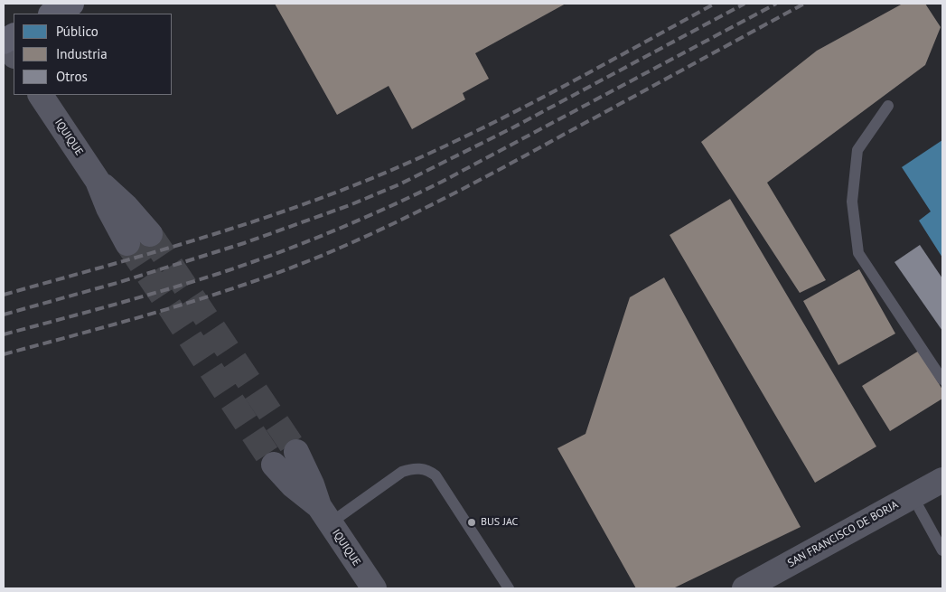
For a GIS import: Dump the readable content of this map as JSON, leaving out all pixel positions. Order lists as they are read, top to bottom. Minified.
{"streets":{"street":["IQUIQUE","SAN FRANCISCO DE BORJA"]},"places":["BUS JAC"],"legend":["Público","Industria","Otros"]}
